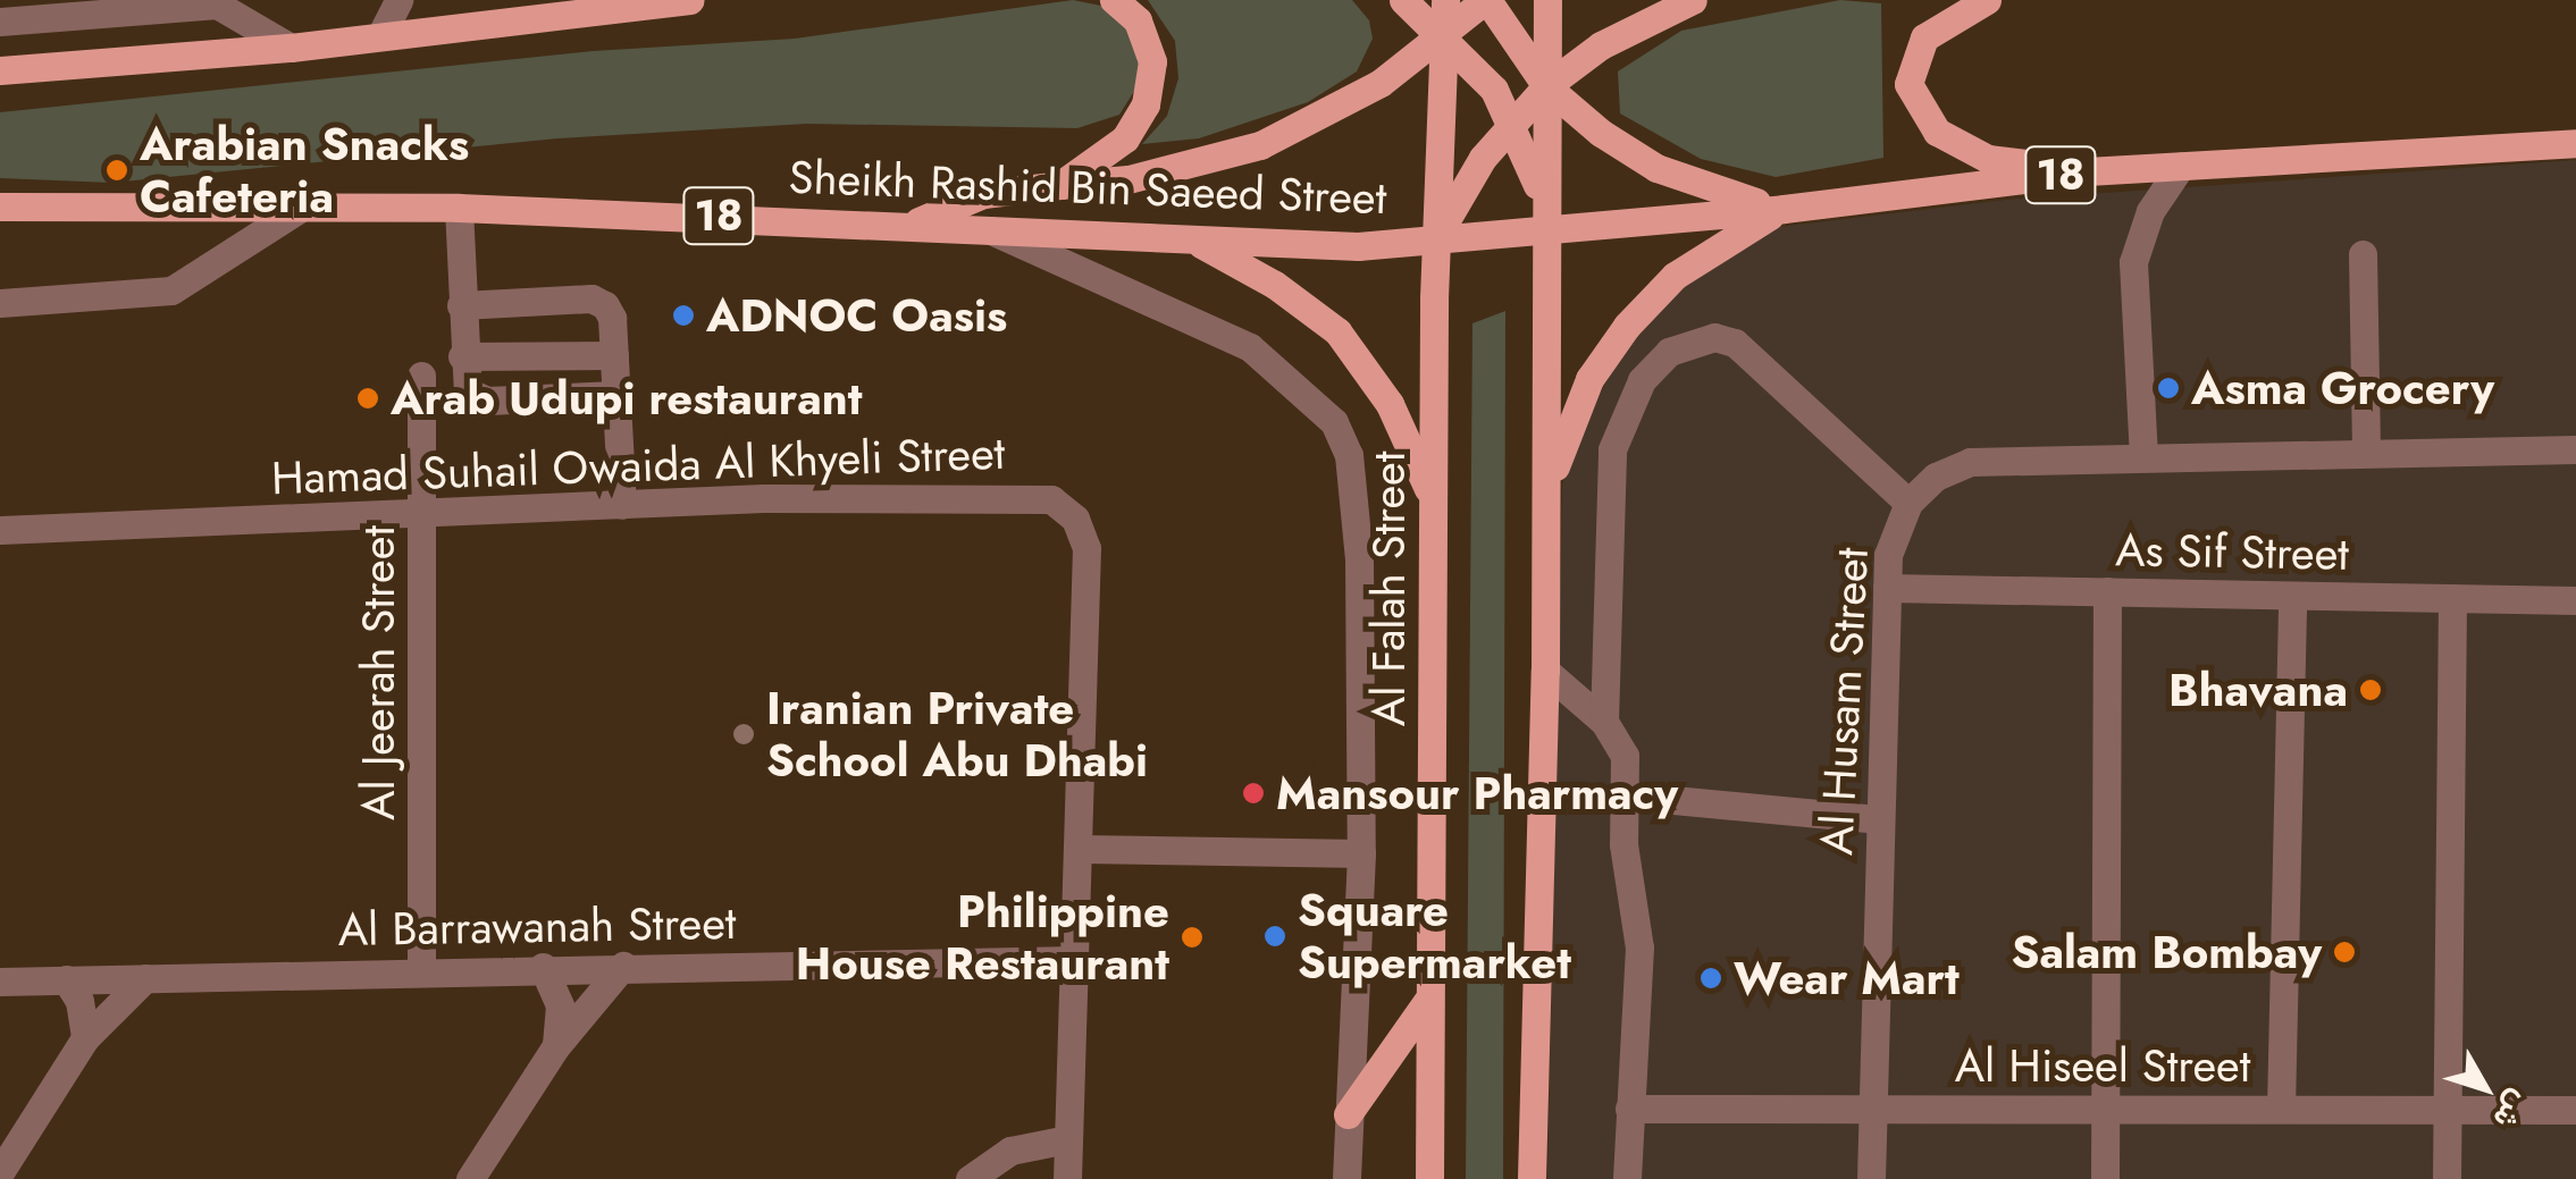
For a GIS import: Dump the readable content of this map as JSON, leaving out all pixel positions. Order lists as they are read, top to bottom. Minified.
{"streets":{"main road":["18","Sheikh Rashid Bin Saeed Street","Al Falah Street"],"street":["Hamad Suhail Owaida Al Khyeli Street","As Sif Street","Al Jeerah Street","Al Husam Street","Al Barrawanah Street","Al Hiseel Street"]},"crossings":[["Sheikh Rashid Bin Saeed Street","Al Falah Street"],["Hamad Suhail Owaida Al Khyeli Street","Al Jeerah Street"],["Hamad Suhail Owaida Al Khyeli Street","Al Barrawanah Street"],["As Sif Street","Al Husam Street"],["Al Jeerah Street","Al Barrawanah Street"],["Al Husam Street","Al Hiseel Street"]],"places":["Arabian Snacks Cafeteria","ADNOC Oasis","Asma Grocery","Arab Udupi restaurant","Bhavana","Iranian Private School Abu Dhabi","Mansour Pharmacy","Square Supermarket","Philippine House Restaurant","Salam Bombay","Wear Mart"],"north":"bottom right"}
